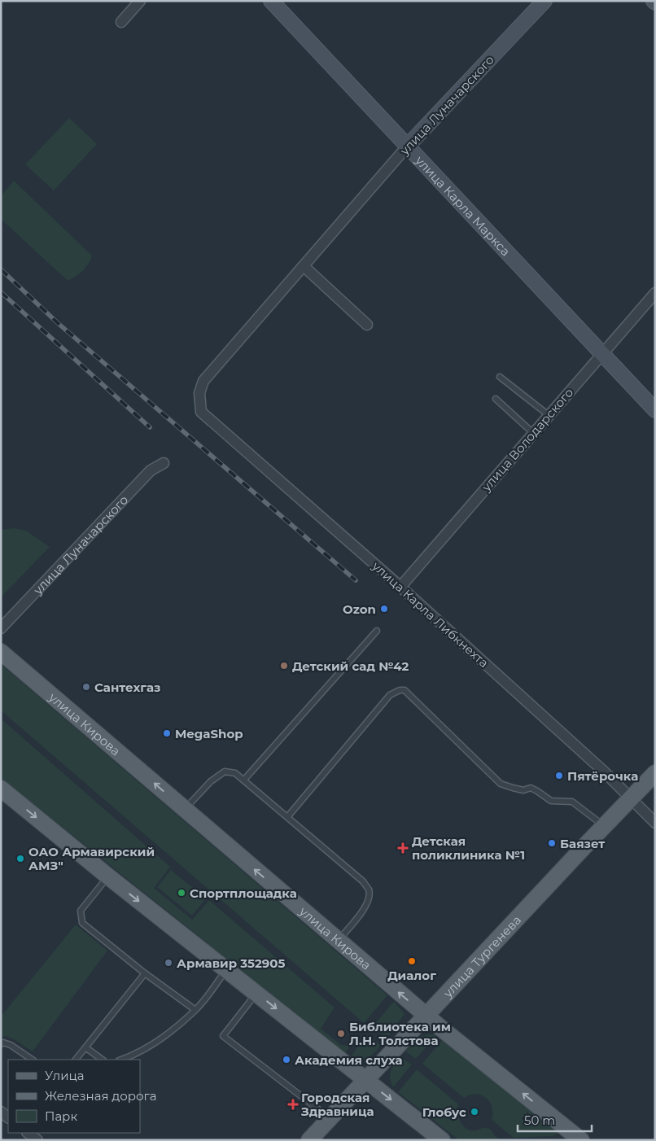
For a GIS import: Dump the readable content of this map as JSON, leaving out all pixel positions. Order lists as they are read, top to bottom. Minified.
{"streets":{"main road":["улица Кирова","улица Тургенева"],"street":["улица Луначарского","улица Карла Маркса","улица Володарского","улица Карла Либкнехта"]},"crossings":[["улица Луначарского","улица Карла Маркса"],["улица Луначарского","улица Карла Либкнехта"],["улица Карла Маркса","улица Володарского"],["улица Володарского","улица Карла Либкнехта"],["улица Карла Либкнехта","улица Тургенева"],["улица Кирова","улица Тургенева"]],"places":{"other":["Ozon","Детский сад №42","Сантехгаз","MegaShop","Пятёрочка","Баязет","ОАО Армавирский АМЗ\"","Спортплощадка","Диалог","Армавир 352905","Библиотека им Л.Н. Толстова","Академия слуха","Глобус"],"health":["Детская поликлиника №1","Городская Здравница"]},"legend":["Улица","Железная дорога","Парк"],"scale_bar":"50 m"}
